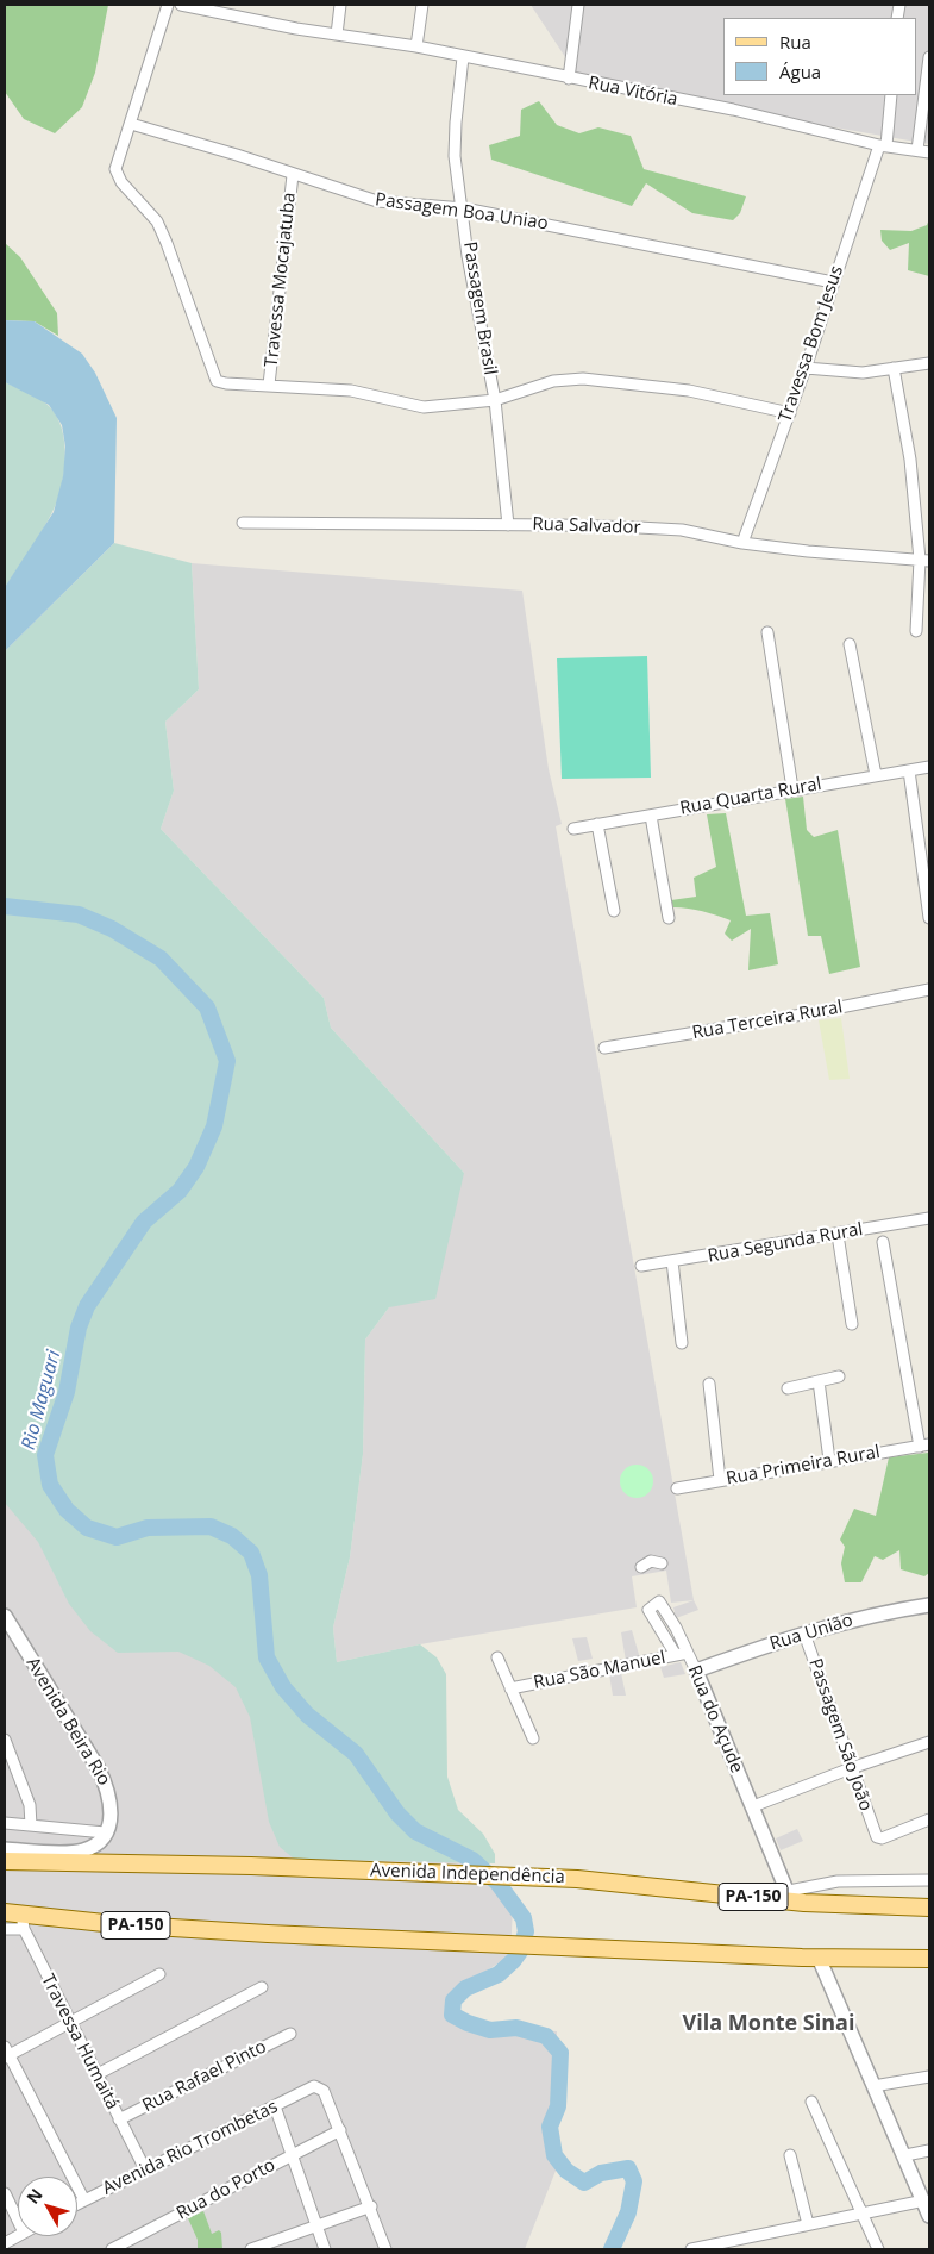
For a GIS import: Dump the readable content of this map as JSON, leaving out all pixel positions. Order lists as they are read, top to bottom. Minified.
{"streets":{"main road":["Avenida Independência","PA-150"],"street":["Rua Vitória","Passagem Boa Uniao","Travessa Mocajatuba","Passagem Brasil","Travessa Bom Jesus","Rua Salvador","Rua Quarta Rural","Rua Terceira Rural","Rua Segunda Rural","Rua Primeira Rural","Rua União","Rua São Manuel","Rua do Açude","Avenida Beira Rio","Passagem São João","Travessa Humaitá","Rua Rafael Pinto","Avenida Rio Trombetas","Rua do Porto"]},"crossings":[["Rua Vitória","Passagem Brasil"],["Rua Vitória","Travessa Bom Jesus"],["Passagem Boa Uniao","Travessa Mocajatuba"],["Passagem Boa Uniao","Passagem Brasil"],["Passagem Boa Uniao","Travessa Bom Jesus"],["Passagem Brasil","Rua Salvador"],["Travessa Bom Jesus","Rua Salvador"],["Rua União","Rua do Açude"],["Rua União","Passagem São João"],["Rua São Manuel","Rua do Açude"],["Rua do Açude","Avenida Independência"],["PA-150","Travessa Humaitá"],["Travessa Humaitá","Rua Rafael Pinto"],["Travessa Humaitá","Avenida Rio Trombetas"],["Avenida Rio Trombetas","Rua do Porto"]],"districts":["Vila Monte Sinai"],"water":["Rio Maguari"],"legend":["Rua","Água"],"north":"top left"}
